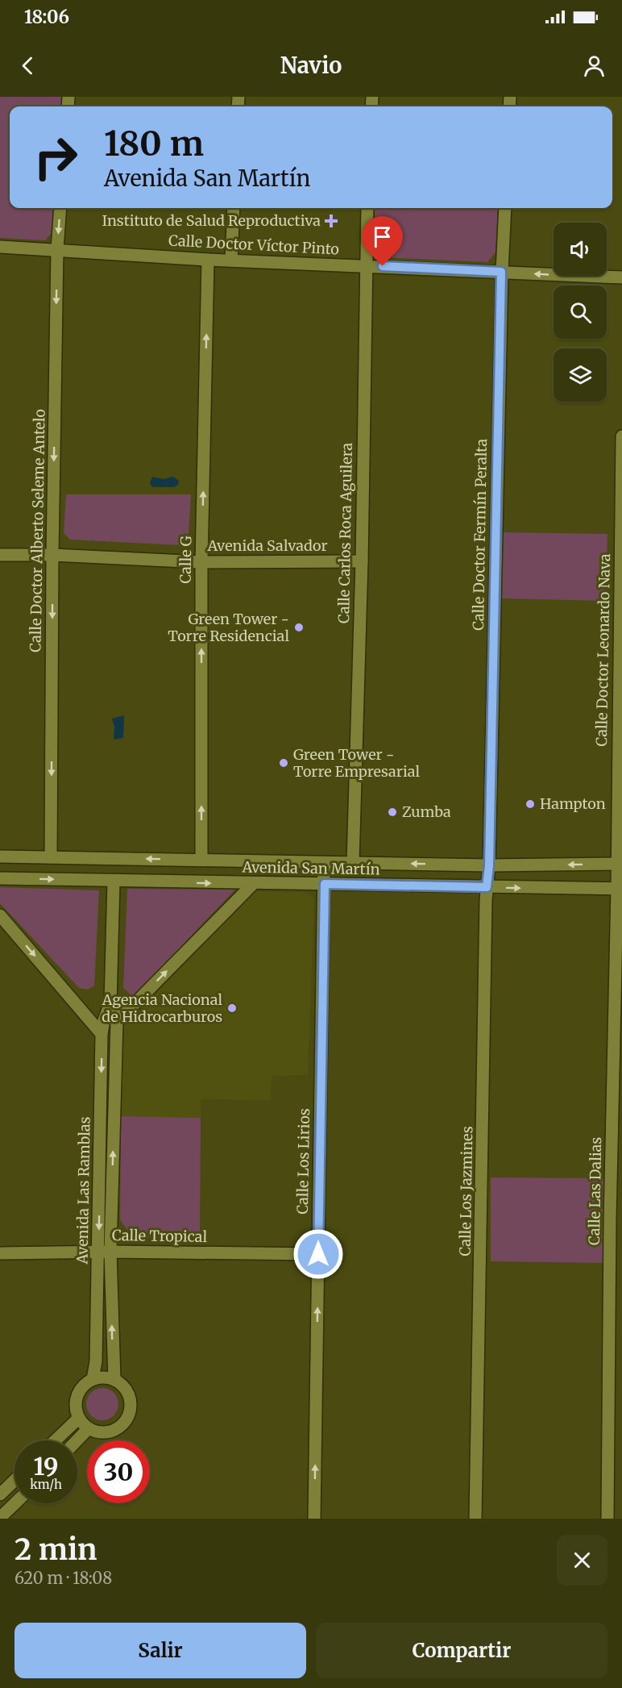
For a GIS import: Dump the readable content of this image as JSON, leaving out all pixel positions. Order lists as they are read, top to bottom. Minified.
{"streets":{"street":["Calle Doctor Víctor Pinto","Calle Doctor Alberto Seleme Antelo","Calle Carlos Roca Aguilera","Calle Doctor Fermín Peralta","Avenida Salvador","Calle G","Calle Doctor Leonardo Nava","Avenida San Martín","Calle Los Lirios","Avenida Las Ramblas","Calle Los Jazmines","Calle Las Dalias","Calle Tropical"]},"crossings":[["Calle Doctor Víctor Pinto","Calle Doctor Alberto Seleme Antelo"],["Calle Doctor Víctor Pinto","Calle Carlos Roca Aguilera"],["Calle Doctor Víctor Pinto","Calle Doctor Fermín Peralta"],["Calle Doctor Víctor Pinto","Calle G"],["Calle Doctor Alberto Seleme Antelo","Avenida Salvador"],["Calle Doctor Alberto Seleme Antelo","Avenida San Martín"],["Calle Carlos Roca Aguilera","Avenida Salvador"],["Calle Carlos Roca Aguilera","Avenida San Martín"],["Calle Doctor Fermín Peralta","Avenida San Martín"],["Calle Doctor Fermín Peralta","Calle Los Jazmines"],["Avenida Salvador","Calle G"],["Calle G","Avenida San Martín"],["Calle Doctor Leonardo Nava","Avenida San Martín"],["Calle Doctor Leonardo Nava","Calle Las Dalias"],["Avenida San Martín","Calle Los Lirios"],["Avenida San Martín","Avenida Las Ramblas"],["Avenida San Martín","Calle Los Jazmines"],["Avenida San Martín","Calle Las Dalias"],["Calle Los Lirios","Calle Tropical"],["Avenida Las Ramblas","Calle Tropical"]],"one_way":["Calle Doctor Alberto Seleme Antelo","Calle G","Calle Los Lirios"],"places":{"health":["Instituto de Salud Reproductiva"],"other":["Green Tower - Torre Residencial","Green Tower - Torre Empresarial","Hampton","Zumba","Agencia Nacional de Hidrocarburos"]},"page":{"status":"18:06","header":"Navio","turn":["180 m","Avenida San Martín"],"speed":"19 km/h","limit":"30","heading":["2 min","620 m · 18:08"],"buttons":["Salir","Compartir"]}}
